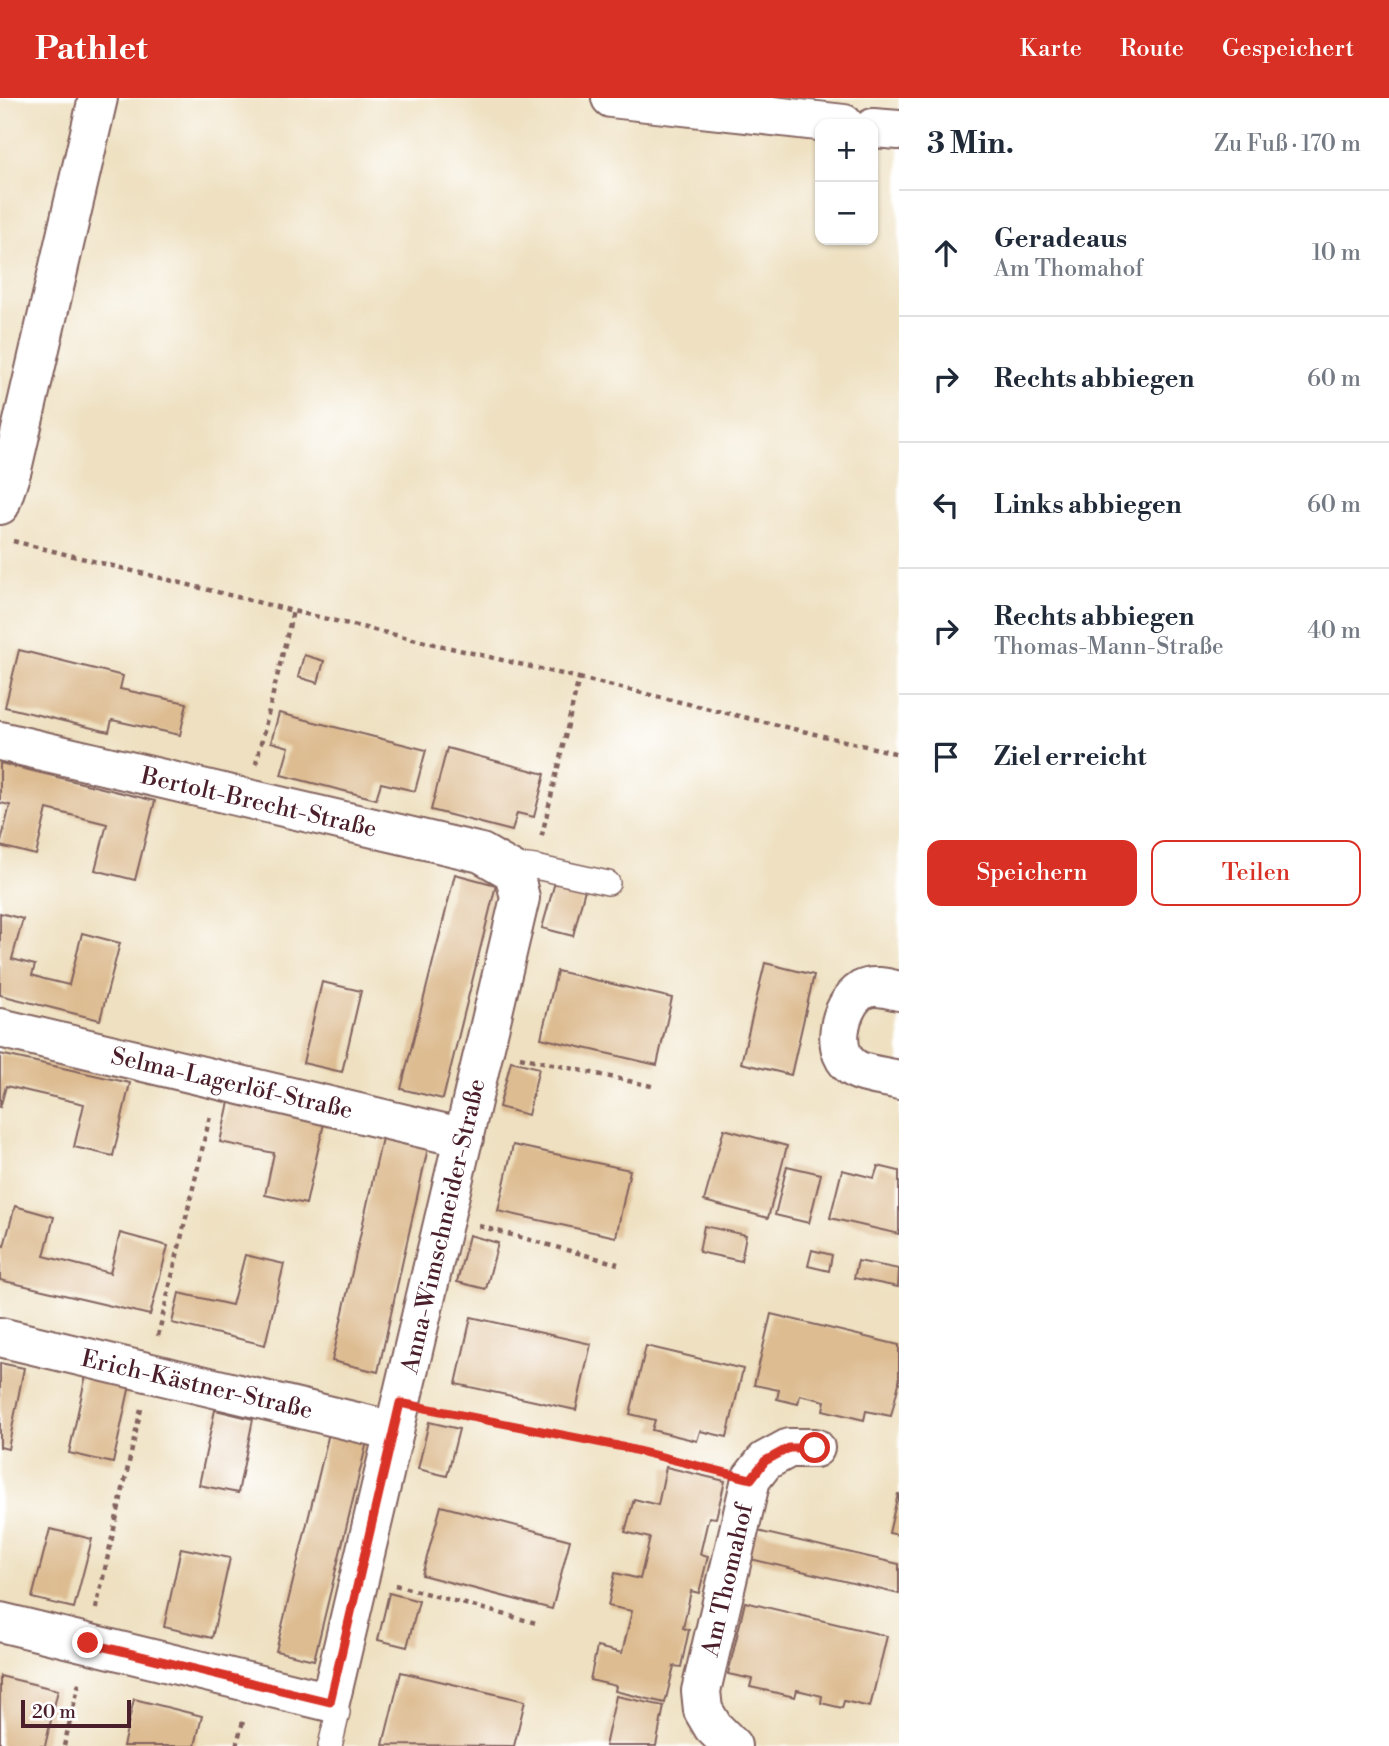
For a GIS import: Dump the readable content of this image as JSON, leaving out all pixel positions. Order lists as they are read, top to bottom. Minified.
{"streets":{"street":["Bertolt-Brecht-Straße","Selma-Lagerlöf-Straße","Anna-Wimschneider-Straße","Erich-Kästner-Straße","Am Thomahof"]},"crossings":[["Bertolt-Brecht-Straße","Anna-Wimschneider-Straße"],["Selma-Lagerlöf-Straße","Anna-Wimschneider-Straße"],["Anna-Wimschneider-Straße","Erich-Kästner-Straße"]],"scale_bar":"20 m","page":{"header":"Pathlet","nav":["Karte","Route","Gespeichert"],"heading":["3 Min.","Zu Fuß · 170 m"],"map_buttons":["+","−"],"list":[["Geradeaus","Am Thomahof","10 m"],["Rechts abbiegen","60 m"],["Links abbiegen","60 m"],["Rechts abbiegen","Thomas-Mann-Straße","40 m"],"Ziel erreicht"],"buttons":["Speichern","Teilen"],"scale":"20 m"}}
